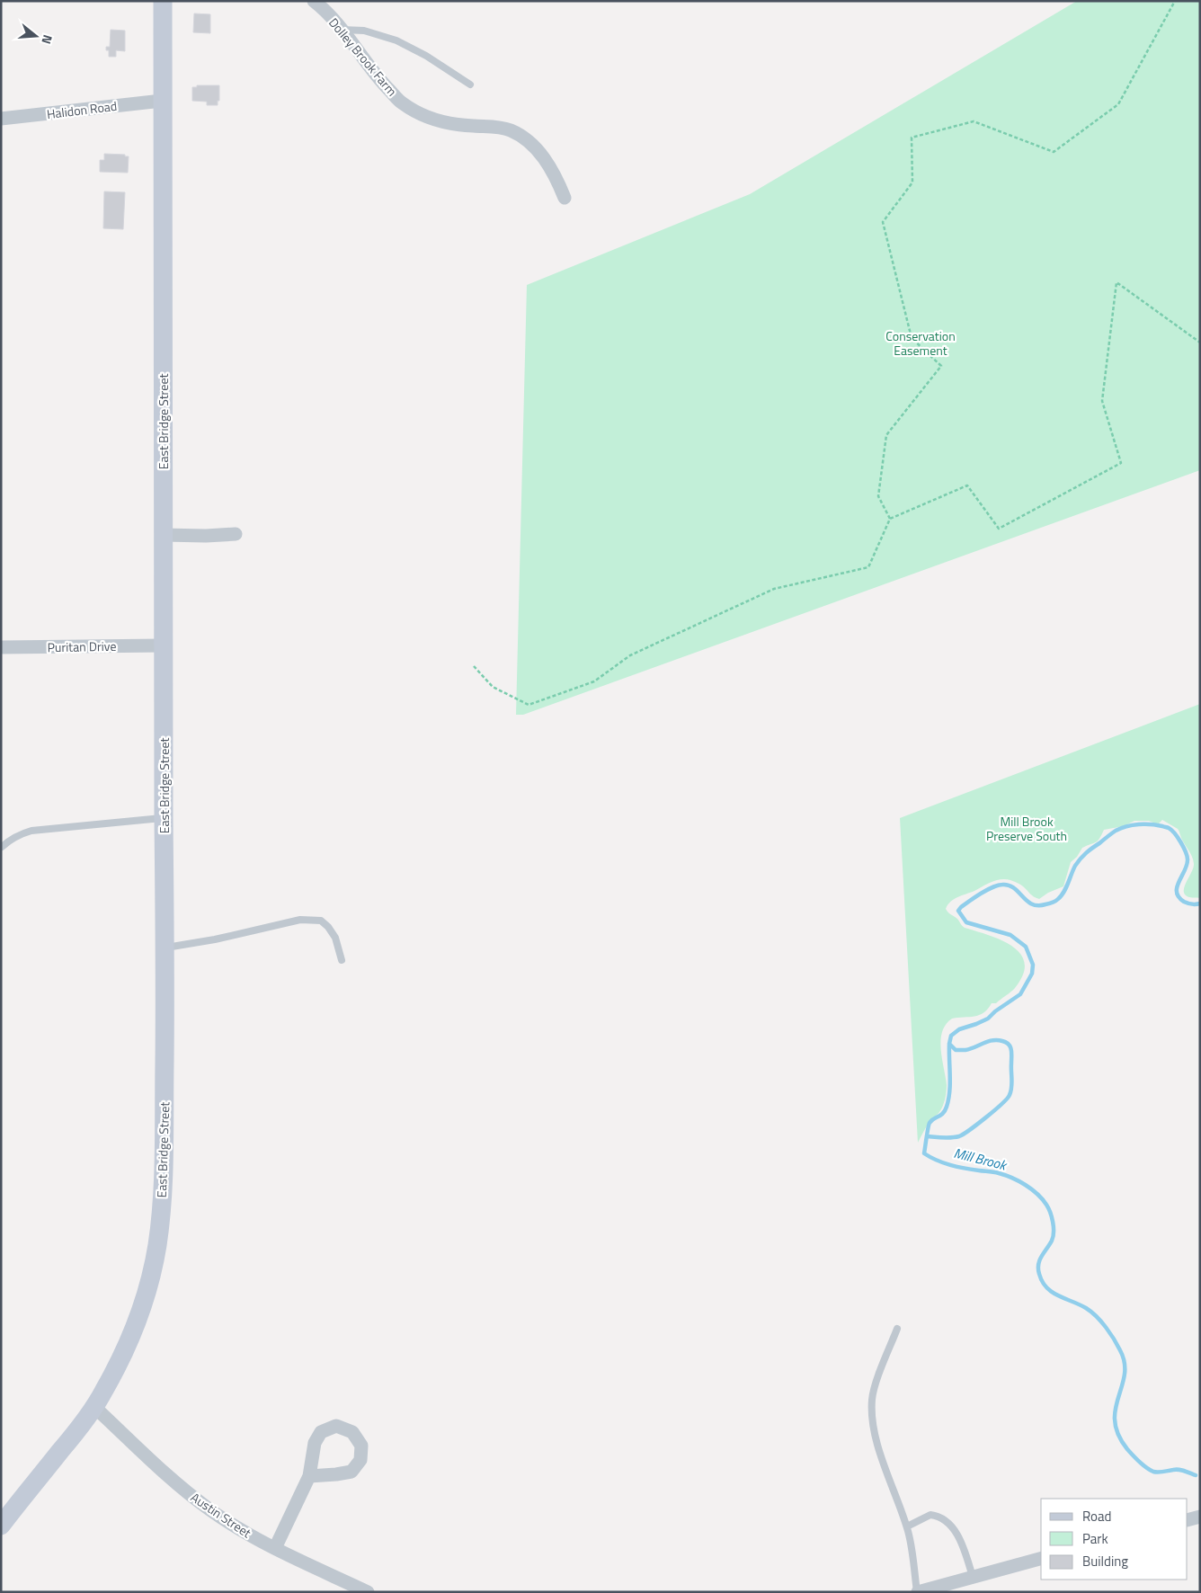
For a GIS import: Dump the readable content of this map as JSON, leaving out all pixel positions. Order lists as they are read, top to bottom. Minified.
{"streets":{"street":["Dolley Brook Farm","Halidon Road","East Bridge Street","Puritan Drive","Austin Street"]},"crossings":[["Halidon Road","East Bridge Street"],["East Bridge Street","Puritan Drive"],["East Bridge Street","Austin Street"]],"water":["Mill Brook"],"parks":["Conservation Easement","Mill Brook Preserve South"],"legend":["Road","Park","Building"],"north":"right"}
